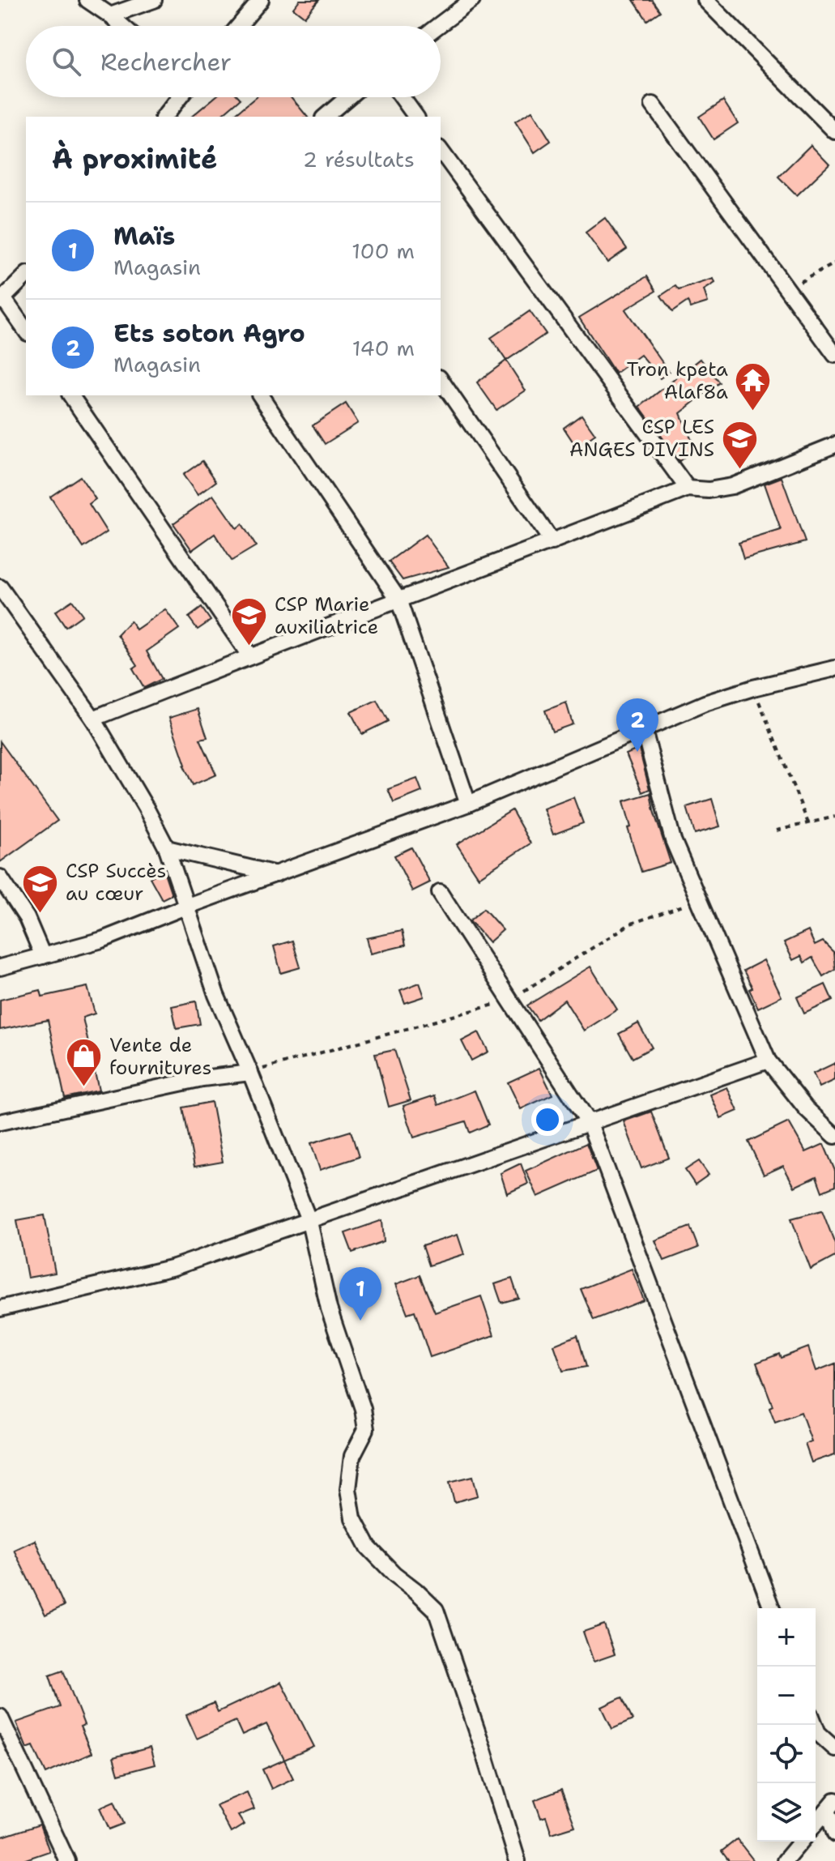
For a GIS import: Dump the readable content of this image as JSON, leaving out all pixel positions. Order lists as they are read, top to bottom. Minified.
{"places":{"temple":["Tron kpeta Alaf8a"],"school or university":["CSP LES ANGES DIVINS","CSP Marie auxiliatrice","CSP Succès au cœur"],"shop":["Vente de fournitures"]},"page":{"search":"Rechercher","heading":["À proximité","2 résultats"],"list":[{"mark":"1","name":"Maïs","note":"Magasin","value":"100 m"},{"mark":"2","name":"Ets soton Agro","note":"Magasin","value":"140 m"}],"pins":["2","1"],"map_buttons":["+","−"]}}
